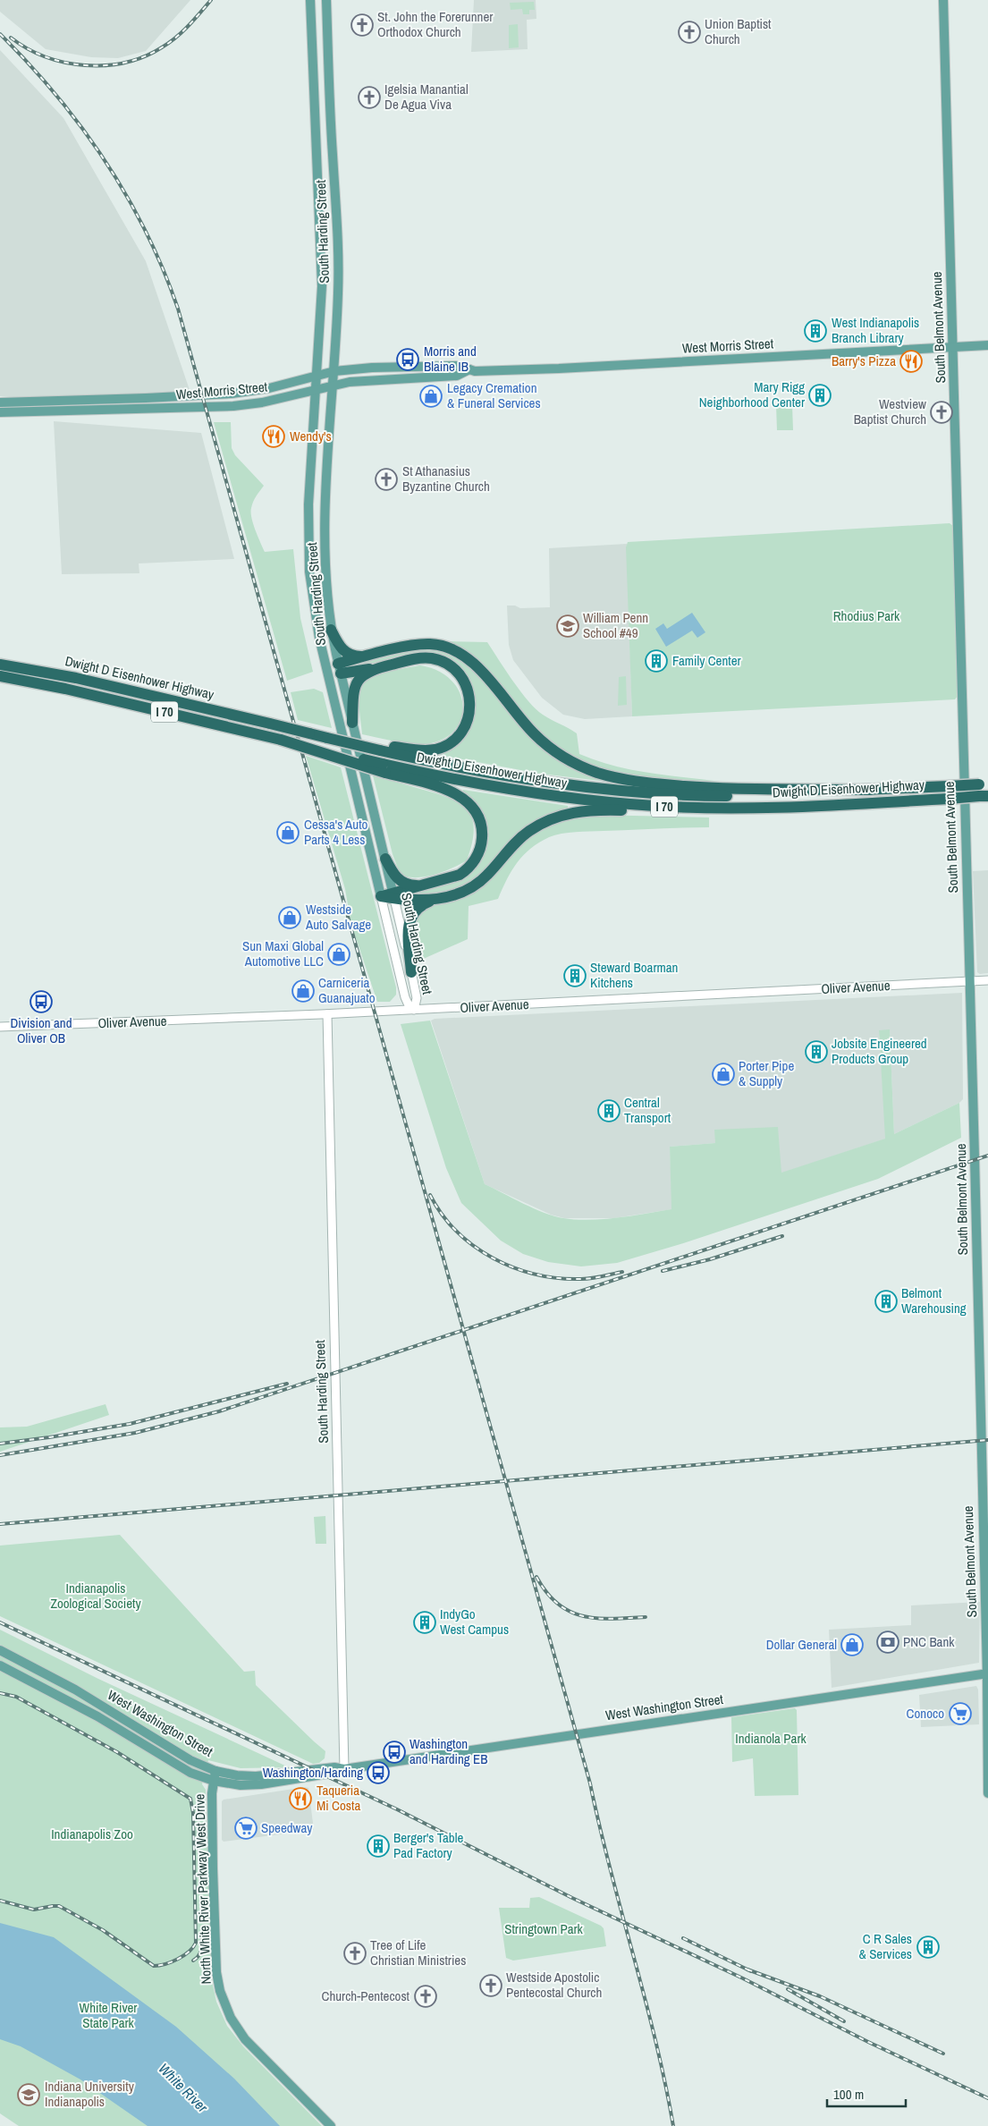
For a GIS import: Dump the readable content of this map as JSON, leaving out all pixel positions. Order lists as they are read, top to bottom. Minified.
{"streets":{"highway":["Dwight D Eisenhower Highway","I 70"],"main road":["South Harding Street","South Belmont Avenue","West Morris Street","West Washington Street","North White River Parkway West Drive"],"street":["Oliver Avenue"]},"crossings":[["South Harding Street","West Morris Street"],["South Harding Street","Oliver Avenue"],["South Harding Street","West Washington Street"],["South Belmont Avenue","West Morris Street"],["South Belmont Avenue","Oliver Avenue"],["South Belmont Avenue","West Washington Street"],["West Washington Street","North White River Parkway West Drive"]],"water":["White River"],"parks":["Rhodius Park","Indianapolis Zoological Society","Indianola Park","Indianapolis Zoo","Stringtown Park","White River State Park"],"places":{"church":["St. John the Forerunner Orthodox Church","Union Baptist Church","Igelsia Manantial De Agua Viva","Westview Baptist Church","St Athanasius Byzantine Church","Tree of Life Christian Ministries","Westside Apostolic Pentecostal Church","Church-Pentecost"],"building":["West Indianapolis Branch Library","Mary Rigg Neighborhood Center","Family Center","Steward Boarman Kitchens","Jobsite Engineered Products Group","Central Transport","Belmont Warehousing","IndyGo West Campus","Berger's Table Pad Factory","C R Sales & Services"],"bus stop":["Morris and Blaine IB","Division and Oliver OB","Washington and Harding EB","Washington/Harding"],"restaurant":["Barry's Pizza","Wendy's","Taqueria Mi Costa"],"shop":["Legacy Cremation & Funeral Services","Cessa's Auto Parts 4 Less","Westside Auto Salvage","Sun Maxi Global Automotive LLC","Carniceria Guanajuato","Porter Pipe & Supply","Dollar General"],"school or university":["William Penn School #49","Indiana University Indianapolis"],"bank":["PNC Bank"],"supermarket":["Conoco","Speedway"]},"scale_bar":"100 m"}
